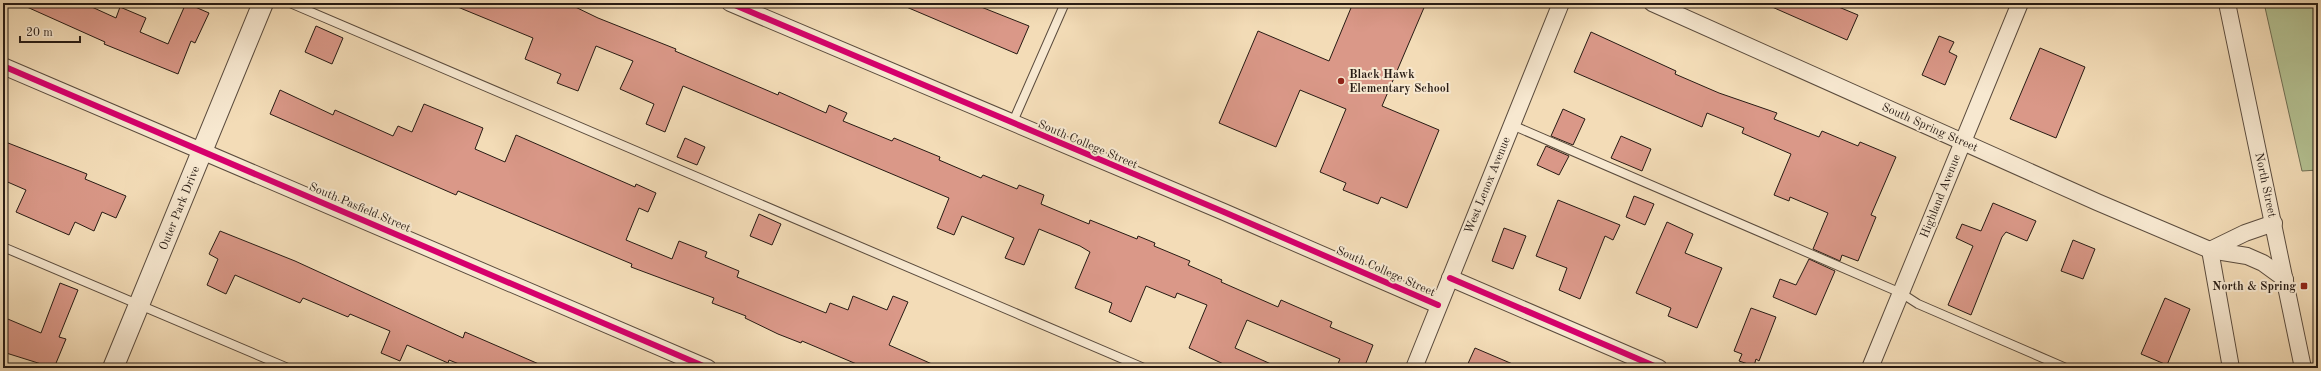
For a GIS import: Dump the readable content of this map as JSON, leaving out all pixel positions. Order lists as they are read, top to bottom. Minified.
{"streets":{"street":["South Spring Street","South College Street","West Lenox Avenue","North Street","Highland Avenue","South Pasfield Street","Outer Park Drive"]},"crossings":[["South Spring Street","North Street"],["South Spring Street","Highland Avenue"],["South College Street","West Lenox Avenue"],["South Pasfield Street","Outer Park Drive"]],"places":{"other":["Black Hawk Elementary School"],"transit":["North & Spring"]},"scale_bar":"20 m"}
